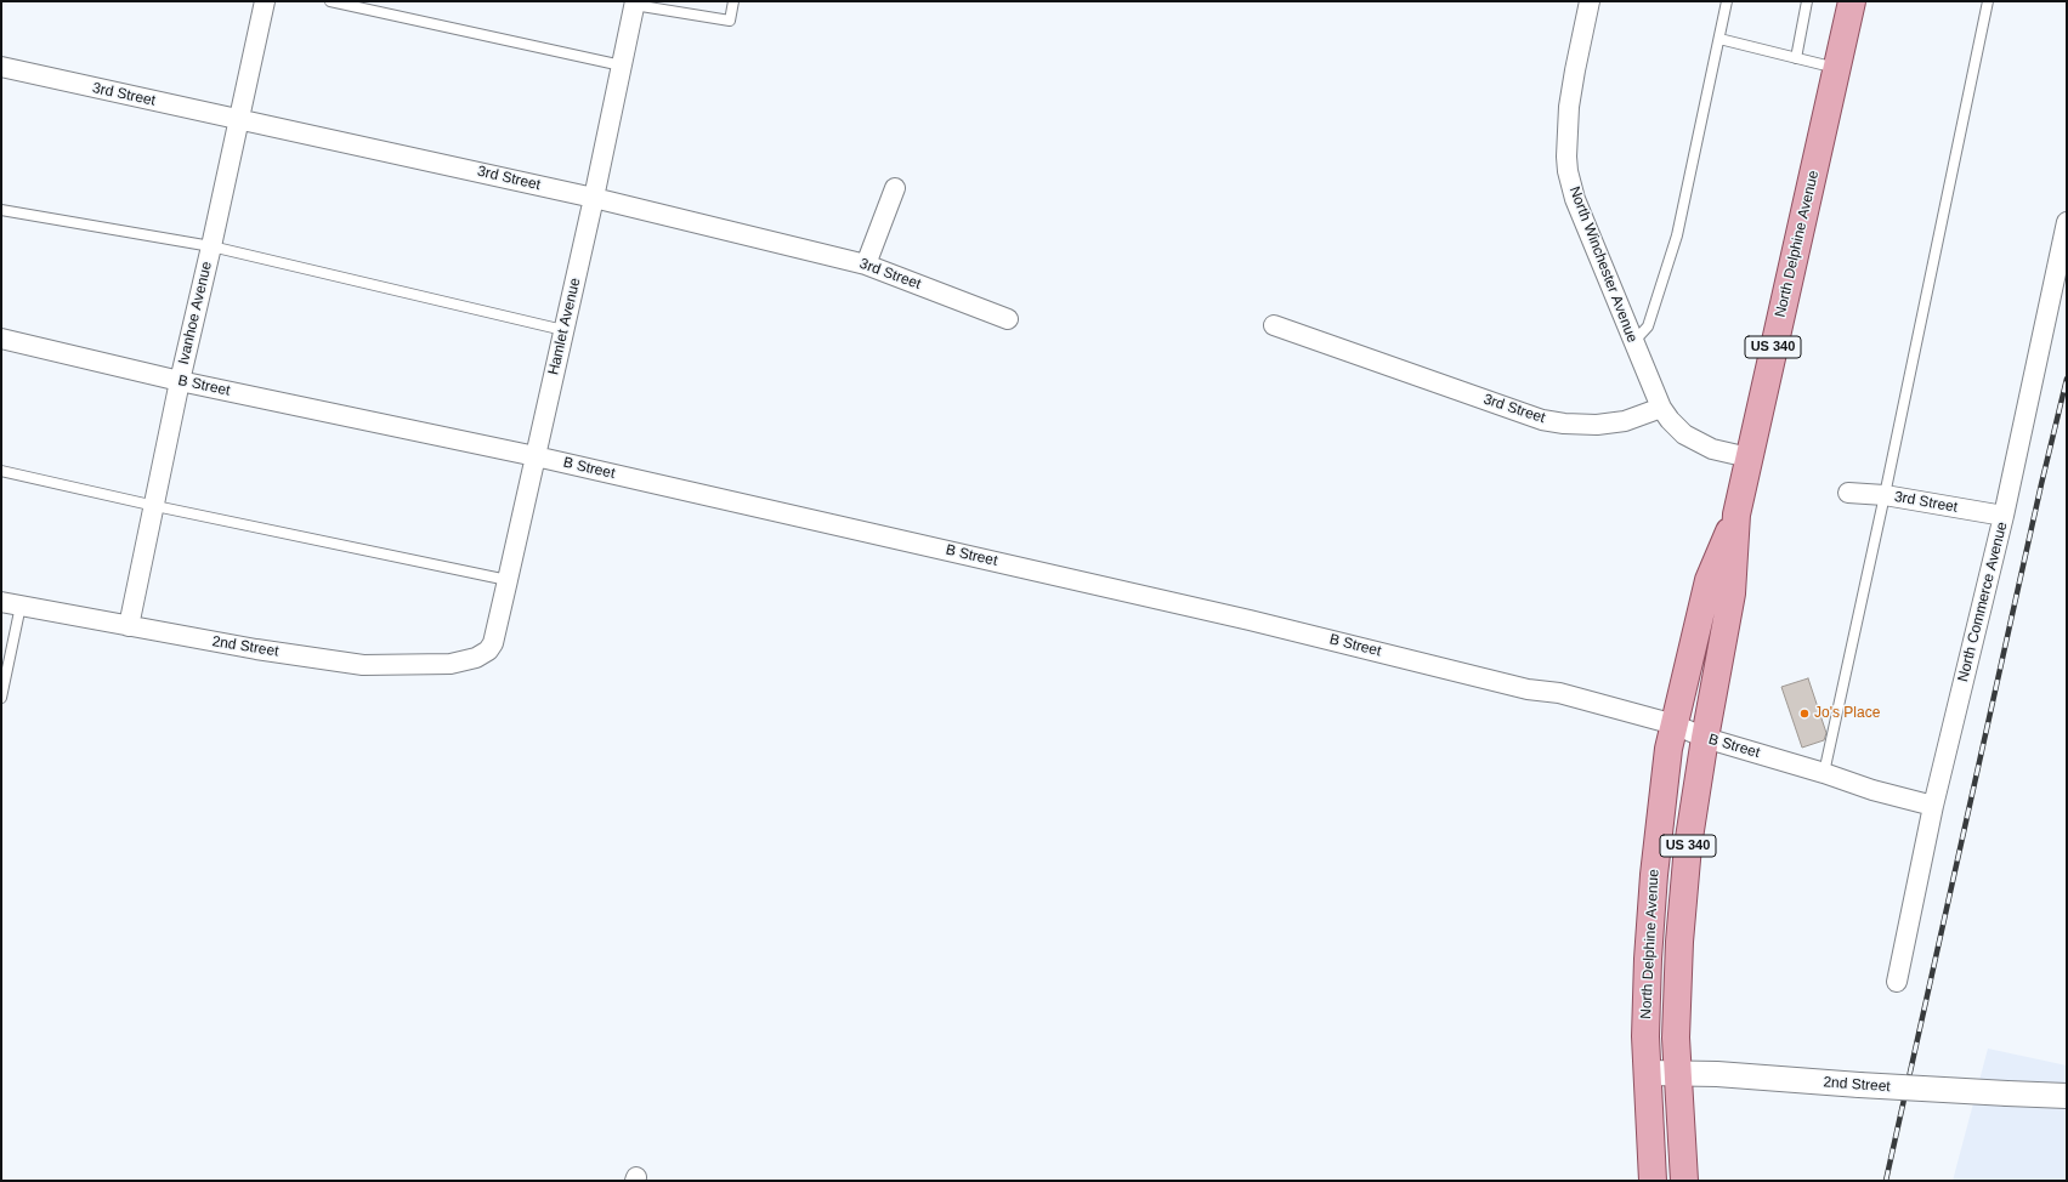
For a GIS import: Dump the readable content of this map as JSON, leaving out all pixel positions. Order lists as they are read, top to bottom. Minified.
{"streets":{"main road":["North Delphine Avenue","US 340"],"street":["3rd Street","North Winchester Avenue","Ivanhoe Avenue","Hamlet Avenue","B Street","North Commerce Avenue","2nd Street"]},"crossings":[["3rd Street","North Winchester Avenue"],["3rd Street","Ivanhoe Avenue"],["3rd Street","Hamlet Avenue"],["3rd Street","North Commerce Avenue"],["North Delphine Avenue","B Street"],["North Delphine Avenue","2nd Street"],["Ivanhoe Avenue","B Street"],["Ivanhoe Avenue","2nd Street"],["Hamlet Avenue","B Street"],["Hamlet Avenue","2nd Street"],["B Street","North Commerce Avenue"]],"places":["Jo's Place"]}
